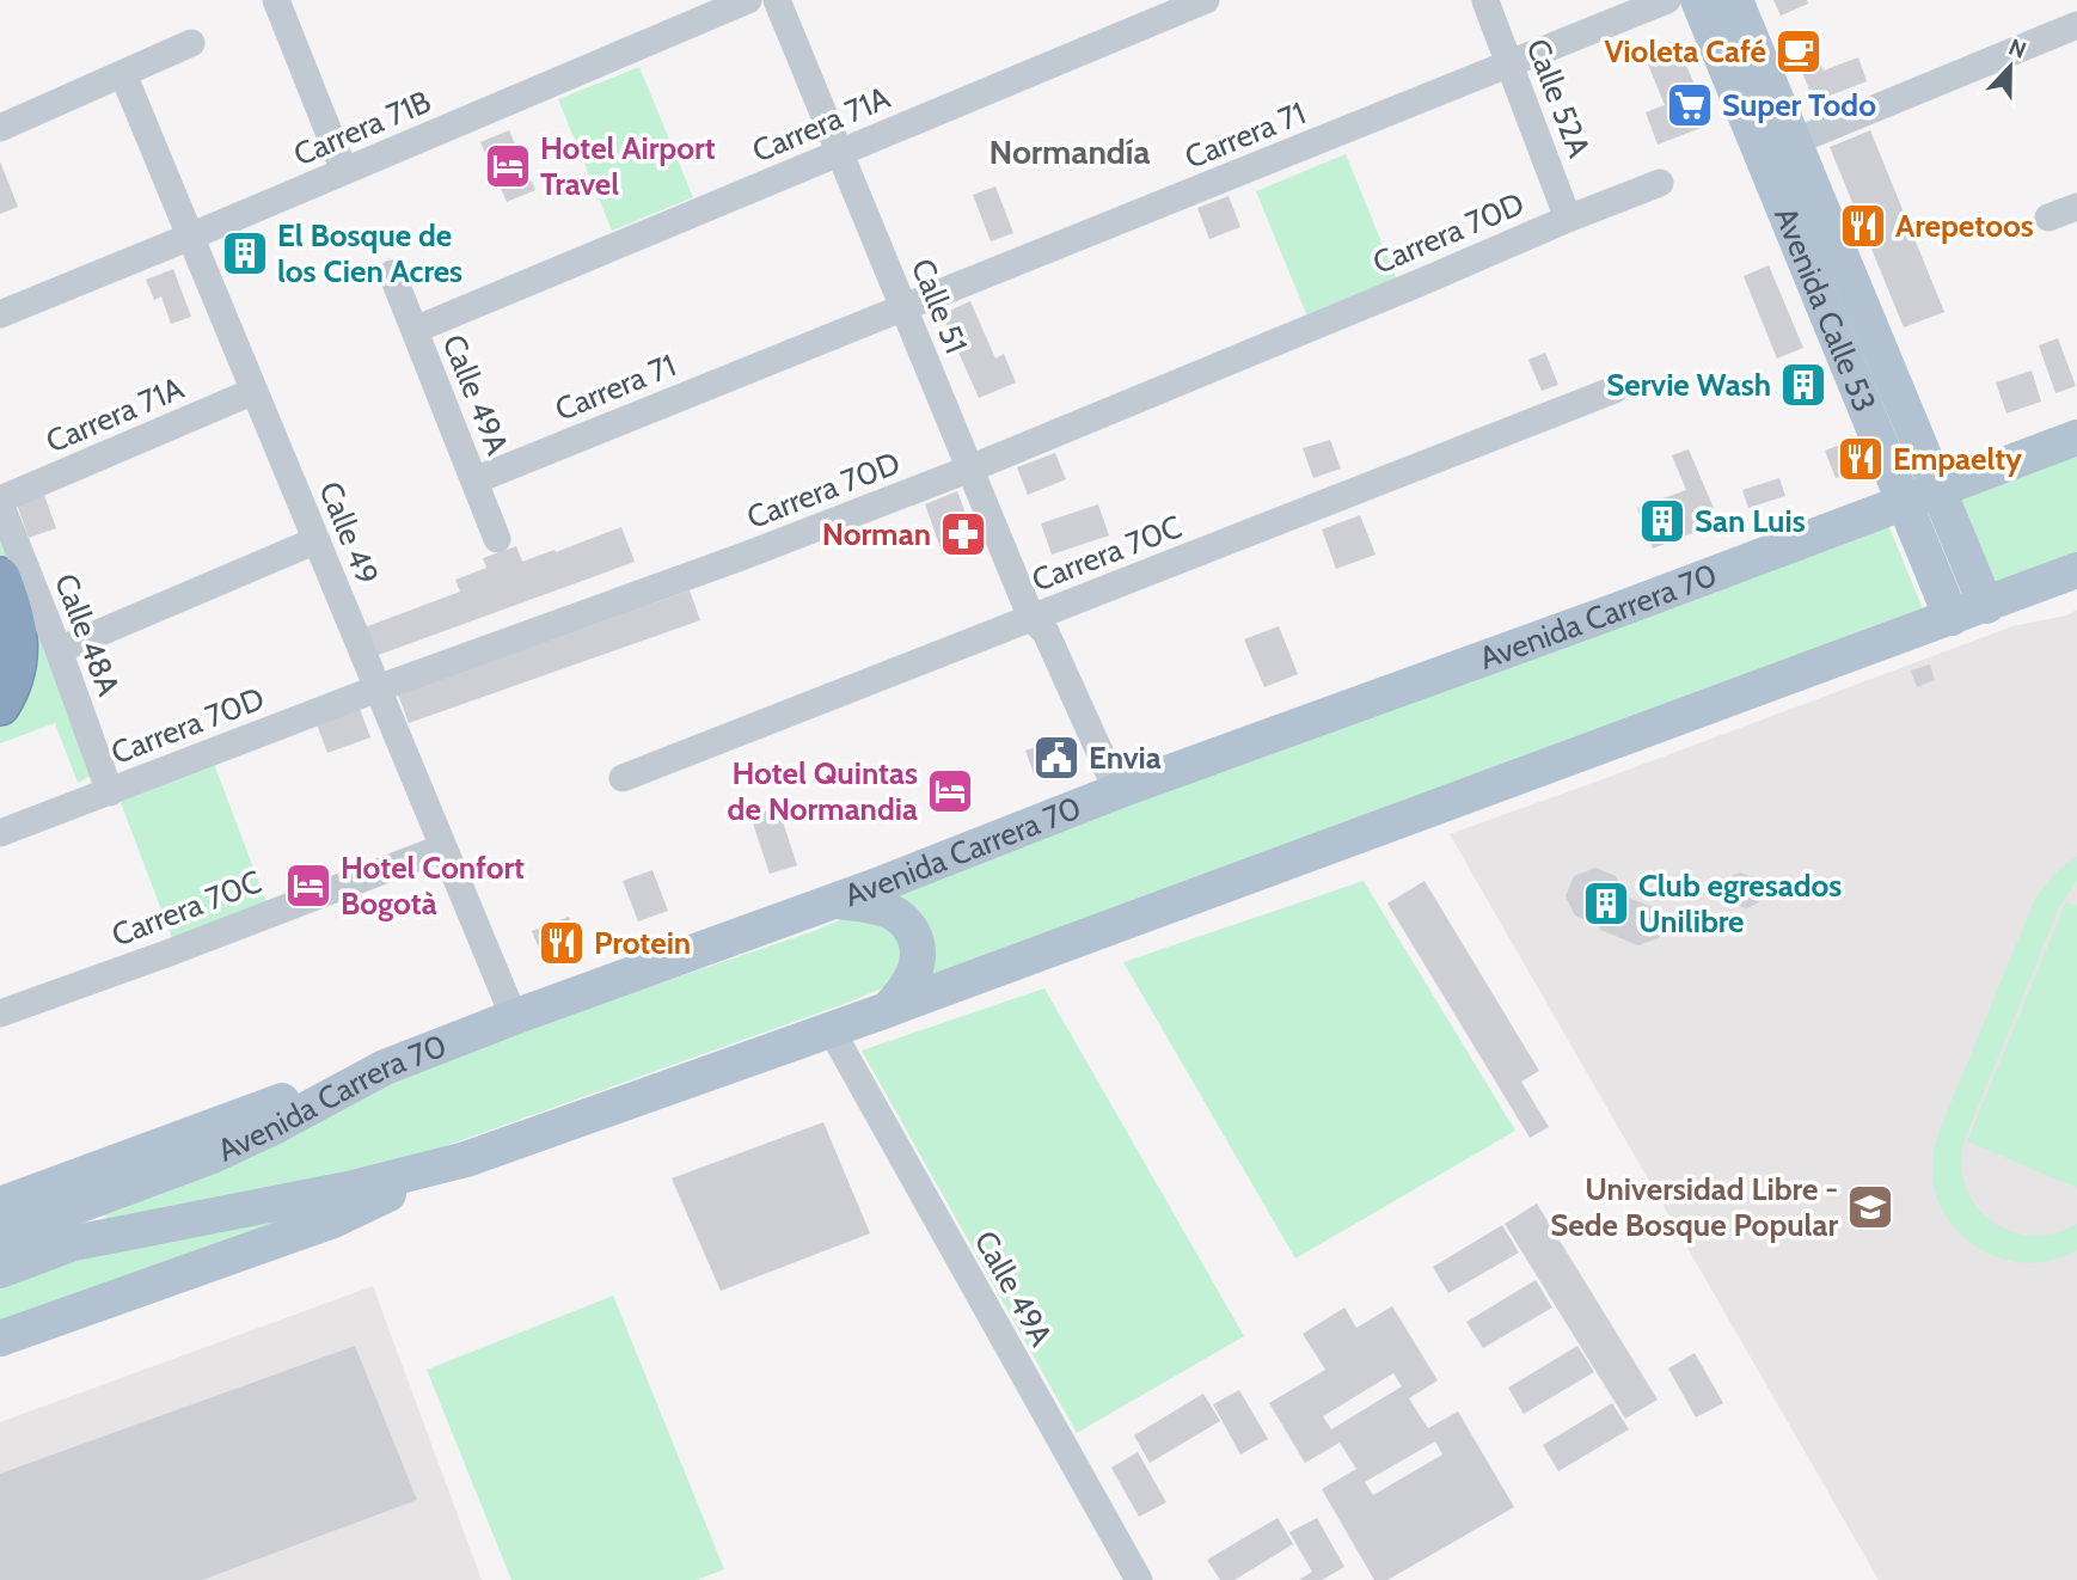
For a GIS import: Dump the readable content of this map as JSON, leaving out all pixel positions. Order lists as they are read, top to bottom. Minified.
{"streets":{"main road":["Avenida Calle 53","Avenida Carrera 70"],"street":["Calle 52A","Carrera 71A","Carrera 71B","Carrera 71","Carrera 70D","Calle 51","Calle 49A","Calle 49","Carrera 70C","Calle 48A"]},"crossings":[["Calle 52A","Carrera 71"],["Calle 52A","Carrera 70D"],["Carrera 71A","Calle 51"],["Carrera 71A","Calle 49A"],["Carrera 71A","Calle 49"],["Carrera 71A","Calle 48A"],["Carrera 71B","Calle 49"],["Carrera 71","Calle 51"],["Carrera 71","Calle 49A"],["Carrera 70D","Calle 51"],["Carrera 70D","Calle 49"],["Carrera 70D","Calle 48A"],["Calle 51","Carrera 70C"],["Calle 51","Avenida Carrera 70"],["Avenida Calle 53","Avenida Carrera 70"],["Calle 49A","Avenida Carrera 70"],["Calle 49","Carrera 70C"],["Calle 49","Avenida Carrera 70"]],"districts":["Normandía"],"places":{"cafe":["Violeta Café"],"supermarket":["Super Todo"],"hotel":["Hotel Airport Travel","Hotel Quintas de Normandia","Hotel Confort Bogotà"],"restaurant":["Arepetoos","Empaelty","Protein"],"building":["El Bosque de los Cien Acres","Servie Wash","San Luis","Club egresados Unilibre"],"pharmacy":["Norman"],"public building":["Envia"],"school or university":["Universidad Libre - Sede Bosque Popular"]},"north":"top"}
